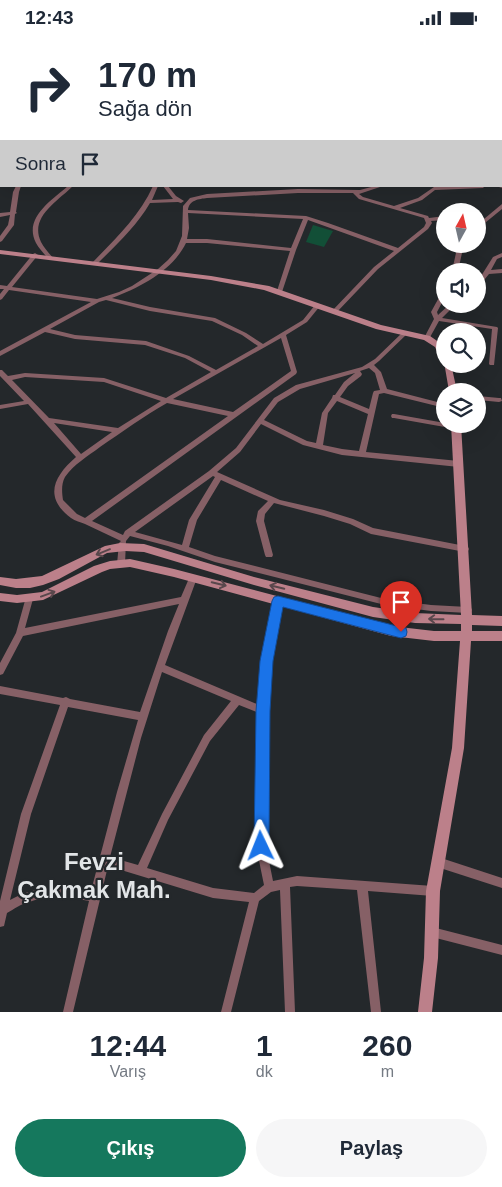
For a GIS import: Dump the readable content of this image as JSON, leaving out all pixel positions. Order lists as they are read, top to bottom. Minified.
{"districts":["Fevzi Çakmak Mah."],"north":"top","page":{"status":"12:43","turn":["170 m","Sağa dön"],"then":"Sonra","eta":["12:44","Varış","1","dk","260","m"],"buttons":["Çıkış","Paylaş"]}}
